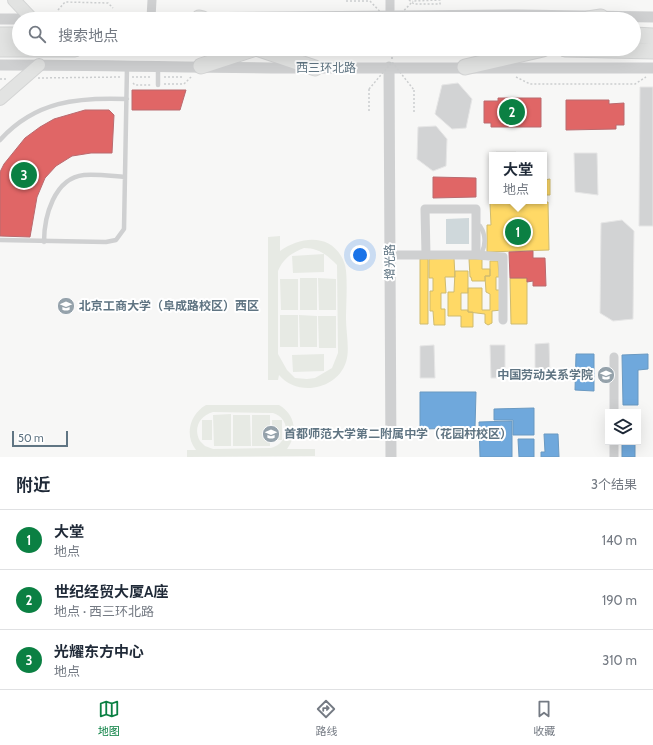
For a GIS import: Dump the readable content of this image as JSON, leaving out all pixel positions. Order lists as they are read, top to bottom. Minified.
{"streets":{"street":["西三环北路","增光路"]},"crossings":[["西三环北路","增光路"]],"places":{"school or university":["北京工商大学（阜成路校区）西区","中国劳动关系学院","首都师范大学第二附属中学（花园村校区）"]},"scale_bar":"50 m","page":{"search":"搜索地点","pins":["2","3","1"],"popup":["大堂","地点"],"scale":"50 m","heading":["附近","3个结果"],"list":[{"mark":"1","name":"大堂","note":"地点","value":"140 m"},{"mark":"2","name":"世纪经贸大厦A座","note":"地点 · 西三环北路","value":"190 m"},{"mark":"3","name":"光耀东方中心","note":"地点","value":"310 m"}],"nav":["地图","路线","收藏"]}}
